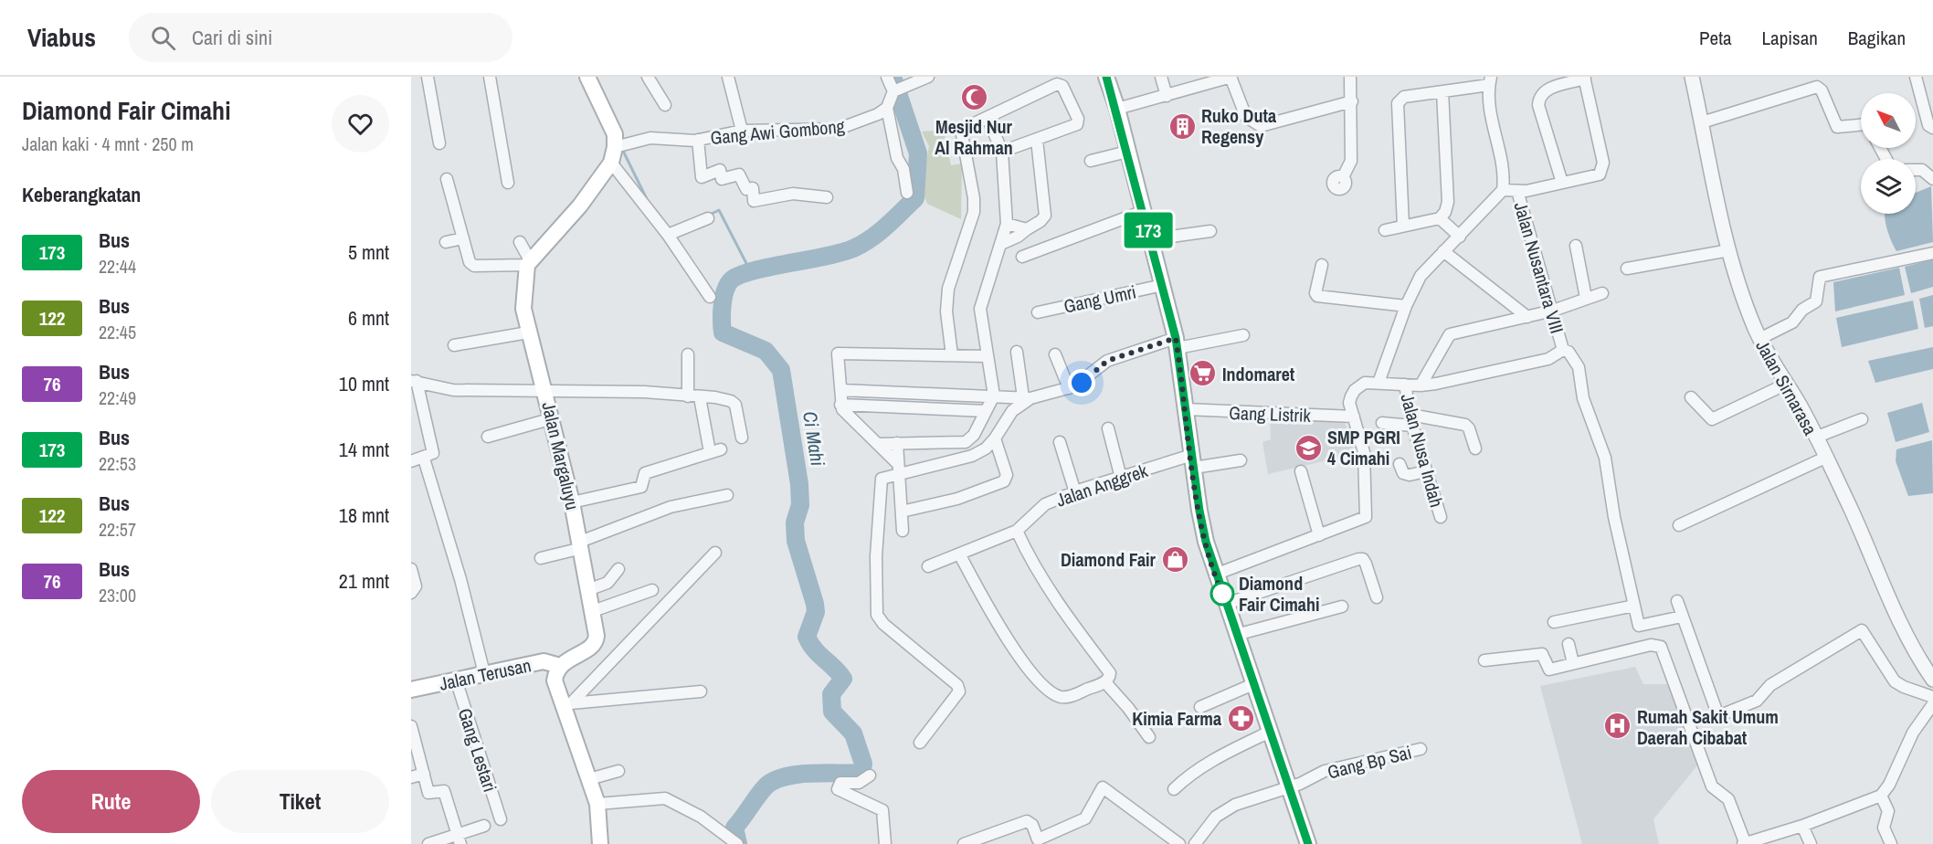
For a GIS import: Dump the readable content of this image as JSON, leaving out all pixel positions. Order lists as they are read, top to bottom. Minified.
{"streets":{"main road":["Jalan Margaluyu","Jalan Terusan"],"street":["Gang Awi Gombong","Jalan Nusantara VIII","Gang Umri","Jalan Sirnarasa","Gang Listrik","Jalan Nusa Indah","Jalan Anggrek","Gang Lestari","Gang Bp Sai"]},"crossings":[["Jalan Nusantara VIII","Jalan Nusa Indah"],["Jalan Margaluyu","Jalan Terusan"],["Jalan Terusan","Gang Lestari"]],"water":["Ci Mahi"],"places":{"mosque":["Mesjid Nur Al Rahman"],"building":["Ruko Duta Regensy"],"supermarket":["Indomaret"],"school or university":["SMP PGRI 4 Cimahi"],"shop":["Diamond Fair"],"other":["Diamond Fair Cimahi"],"pharmacy":["Kimia Farma"],"hospital":["Rumah Sakit Umum Daerah Cibabat"]},"lines":["bus line 173"],"north":"top left","page":{"header":"Viabus","search":"Cari di sini","nav":["Peta","Lapisan","Bagikan"],"heading":[["Diamond Fair Cimahi","Jalan kaki · 4 mnt · 250 m"],"Keberangkatan"],"on_map":"173","list":[{"mark":"173","name":"Bus","note":"22:44","value":"5 mnt"},{"mark":"122","name":"Bus","note":"22:45","value":"6 mnt"},{"mark":"76","name":"Bus","note":"22:49","value":"10 mnt"},{"mark":"173","name":"Bus","note":"22:53","value":"14 mnt"},{"mark":"122","name":"Bus","note":"22:57","value":"18 mnt"},{"mark":"76","name":"Bus","note":"23:00","value":"21 mnt"}],"buttons":["Rute","Tiket"]}}
